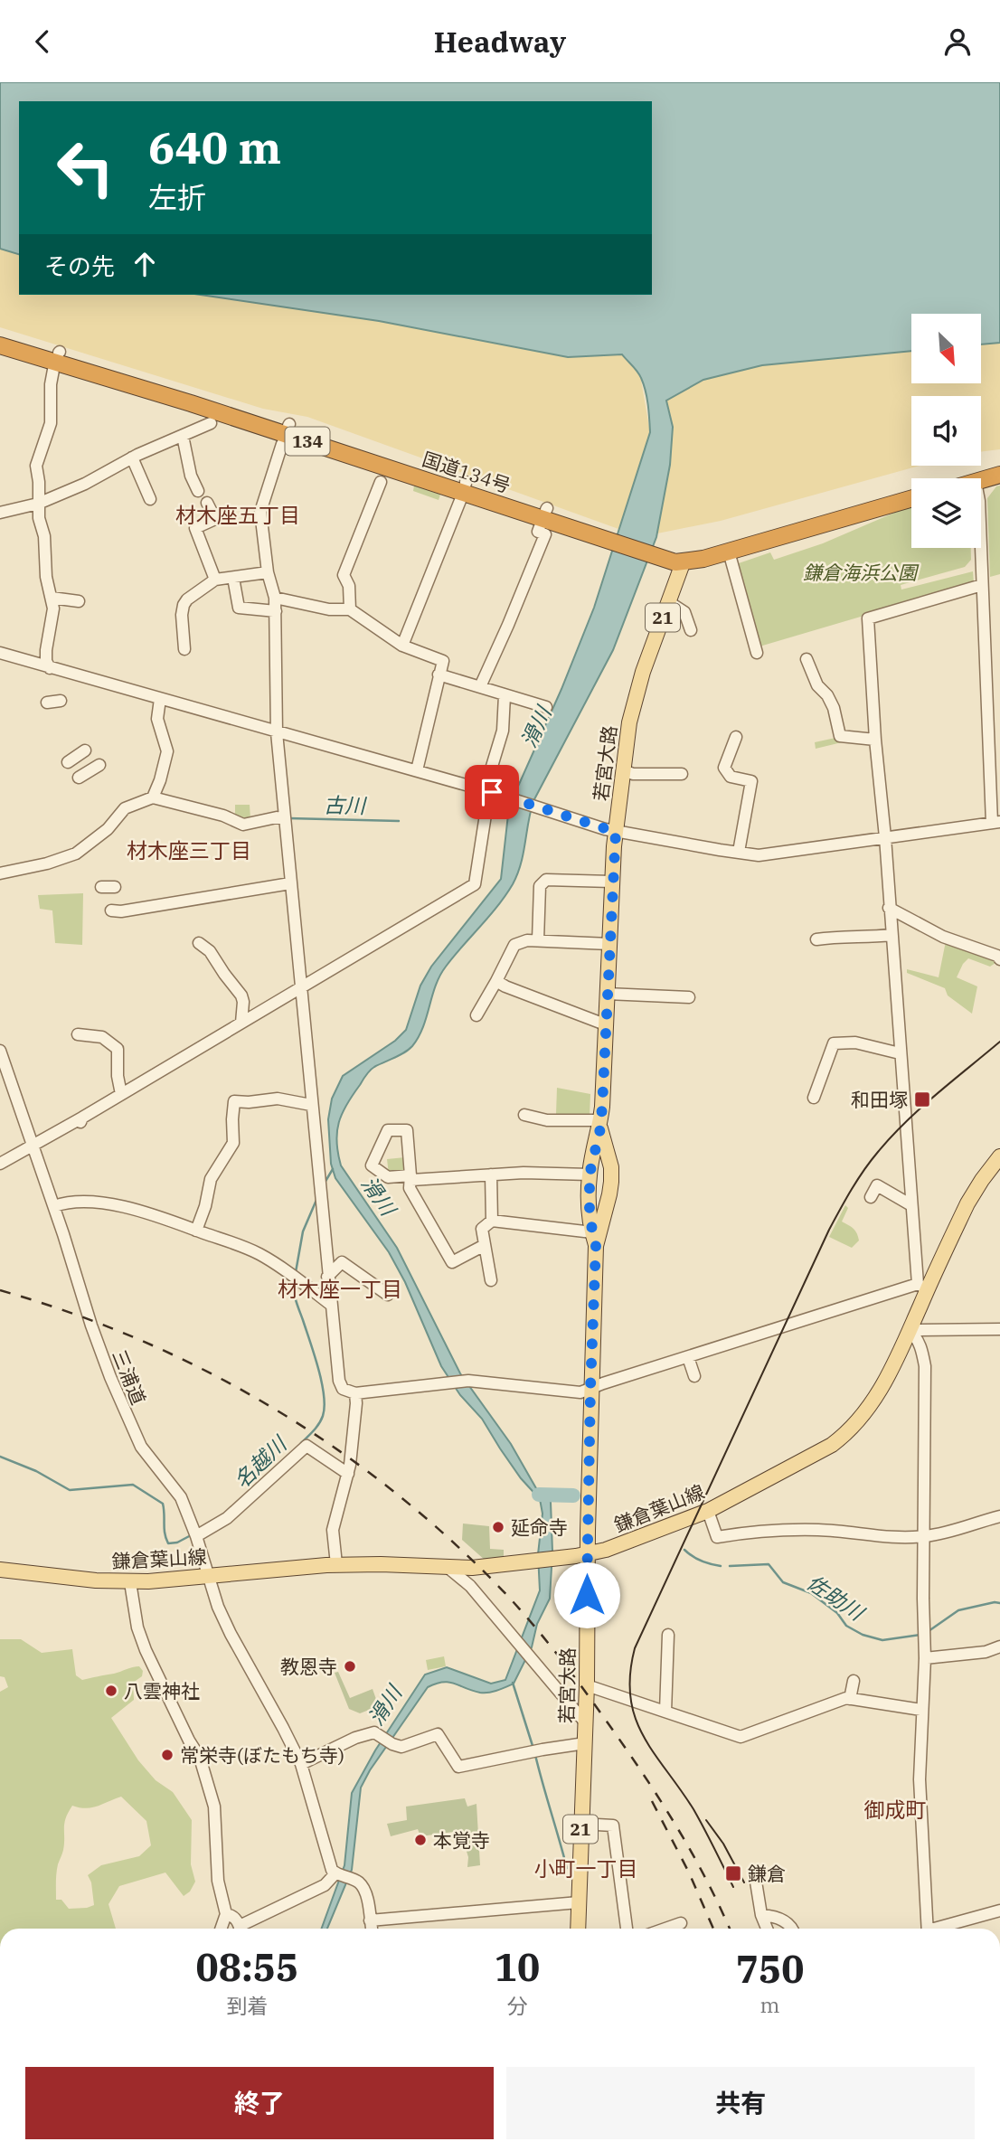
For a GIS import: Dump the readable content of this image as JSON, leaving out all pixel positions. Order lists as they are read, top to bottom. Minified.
{"streets":{"highway":["134","国道134号"],"main road":["21","若宮大路","鎌倉葉山線"],"street":["三浦道"]},"crossings":[["国道134号","若宮大路"],["若宮大路","鎌倉葉山線"],["三浦道","鎌倉葉山線"]],"districts":["材木座五丁目","材木座三丁目","材木座一丁目","御成町","小町一丁目"],"water":["滑川","古川","名越川","佐助川"],"parks":["鎌倉海浜公園"],"places":{"transit":["和田塚","鎌倉"],"other":["延命寺","教恩寺","八雲神社","常栄寺(ぼたもち寺)","本覚寺"]},"north":"bottom right","page":{"header":"Headway","turn":["640 m","左折"],"then":"その先","eta":["08:55","到着","10","分","750","m"],"buttons":["終了","共有"]}}
